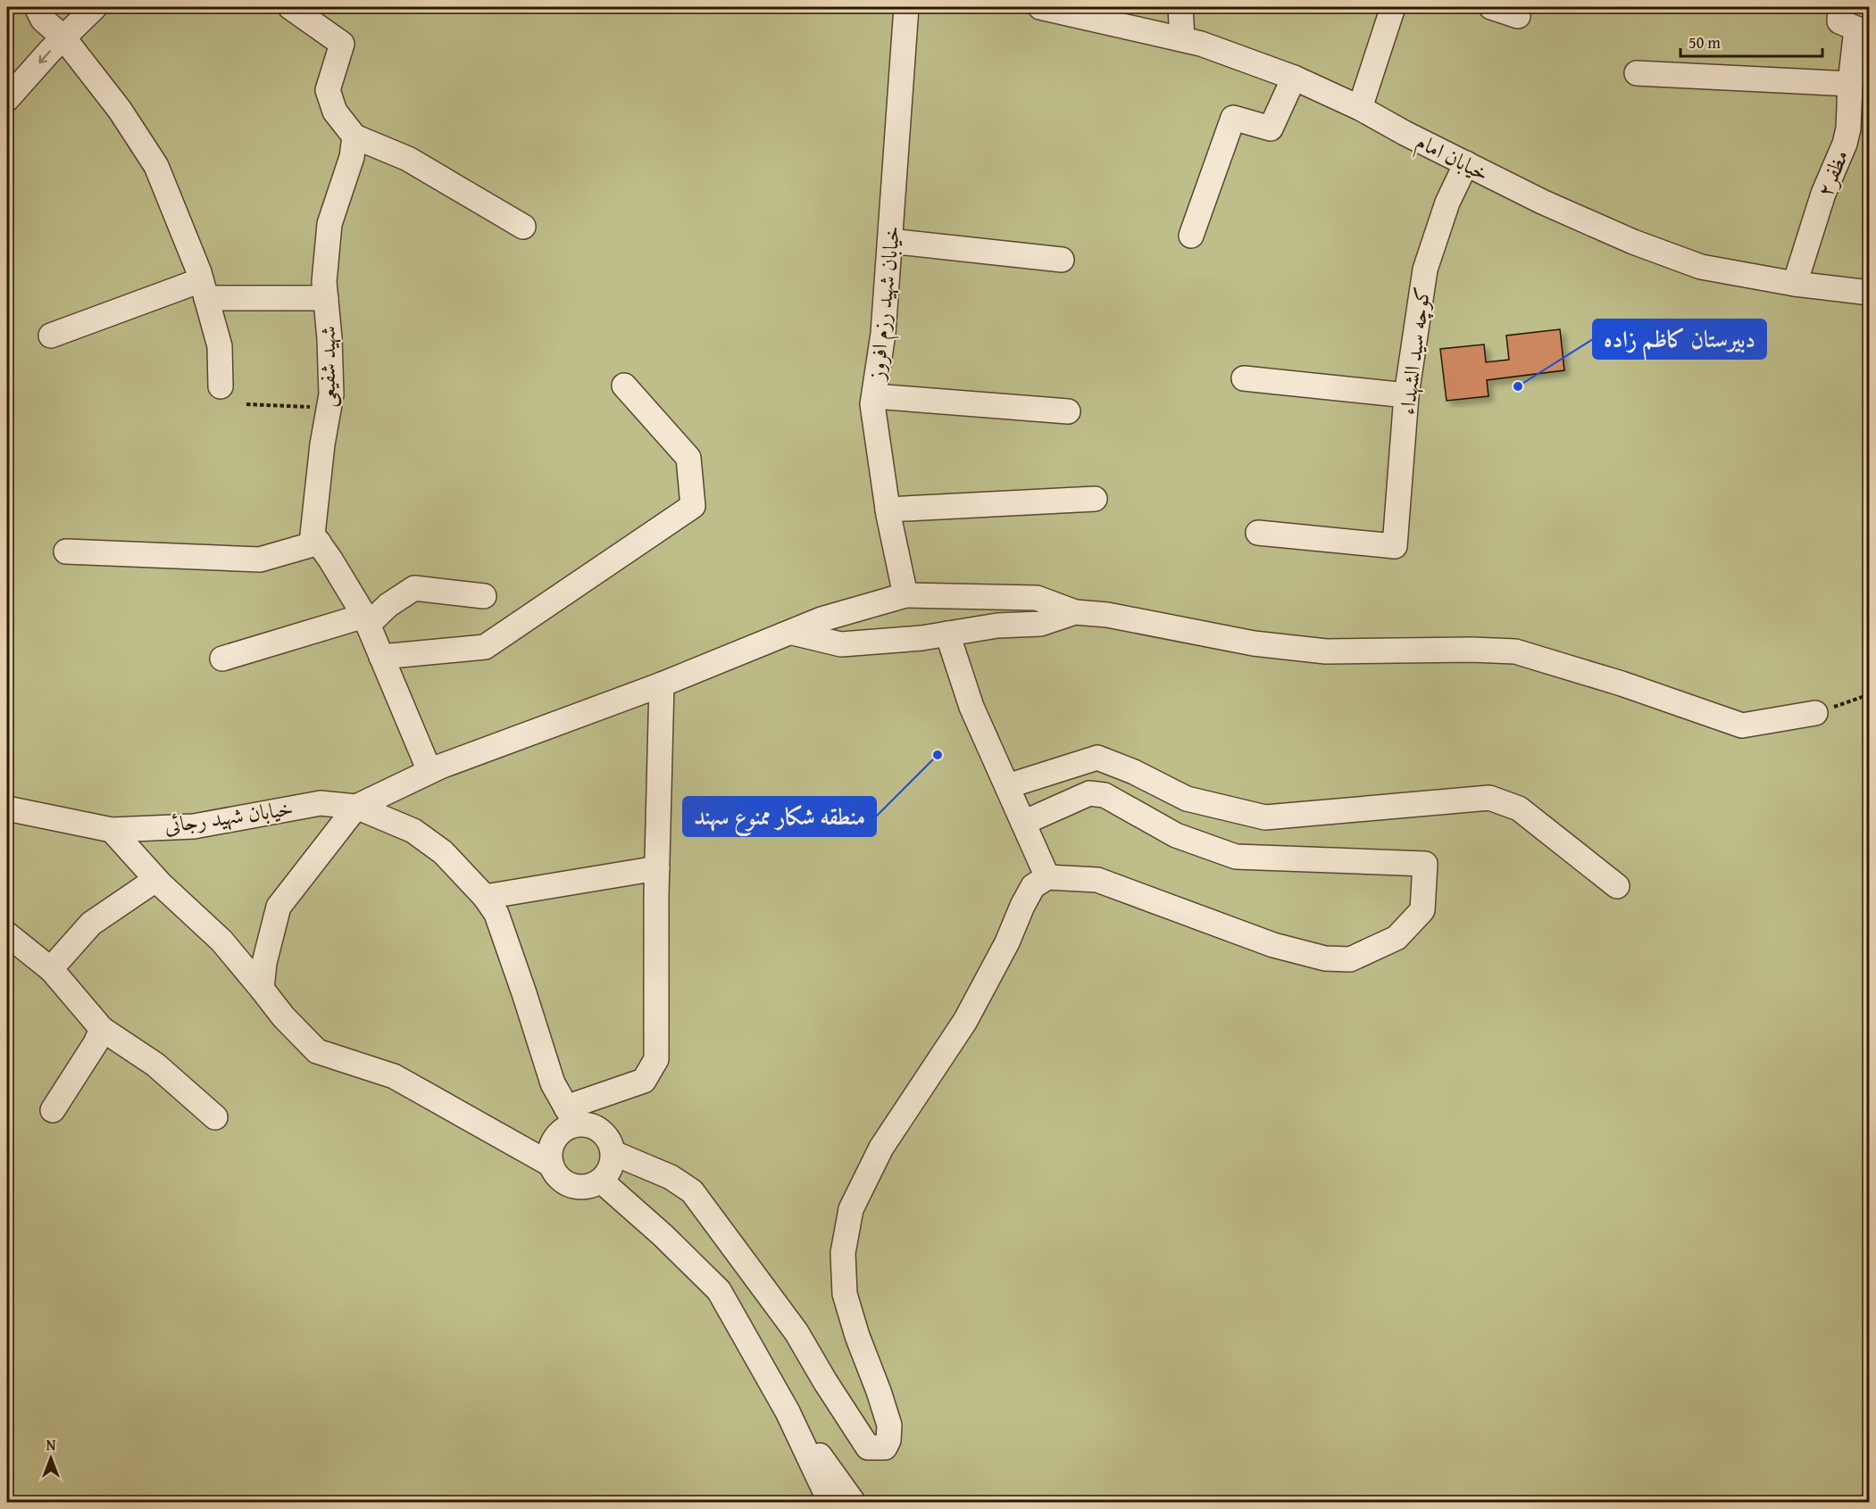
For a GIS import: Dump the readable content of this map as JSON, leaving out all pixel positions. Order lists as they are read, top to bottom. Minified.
{"streets":{"street":["خیابان امام","مظفر۲","خیابان شهید رزم افروز","کوچه سید الشهداء","شهید شفیعی","خیابان شهید رجائی"]},"crossings":[["خیابان امام","مظفر۲"],["خیابان امام","کوچه سید الشهداء"]],"places":["دبیرستان کاظم زاده","منطقه شکار ممنوع سهند"],"scale_bar":"50 m","north":"top"}
